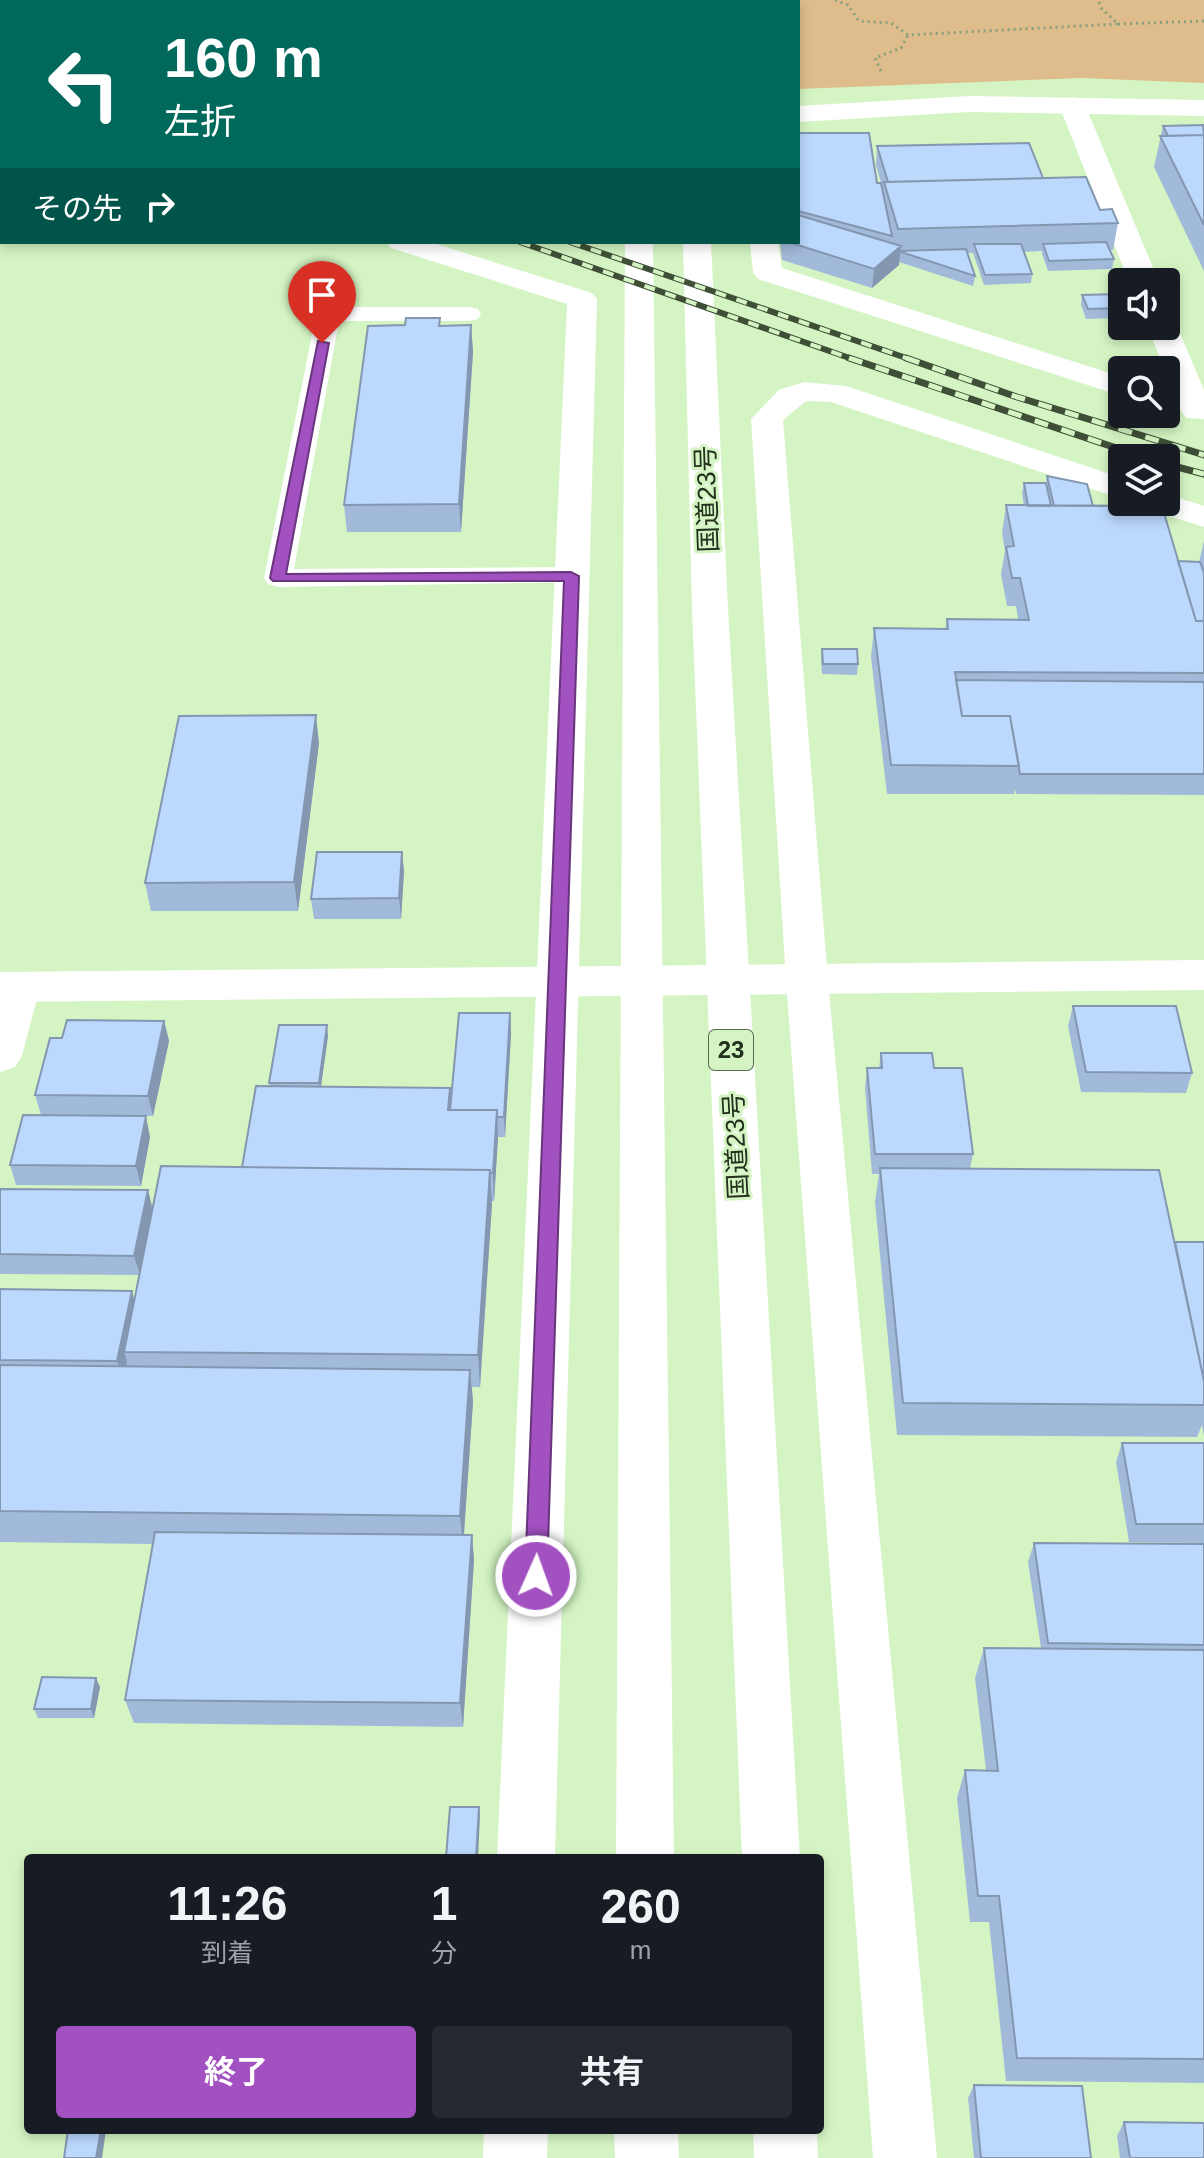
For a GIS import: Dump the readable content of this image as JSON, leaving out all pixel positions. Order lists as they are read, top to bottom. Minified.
{"streets":{"main road":["国道23号","23"]},"page":{"turn":["160 m","左折"],"then":"その先","eta":["11:26","到着","1","分","260","m"],"buttons":["終了","共有"]}}
